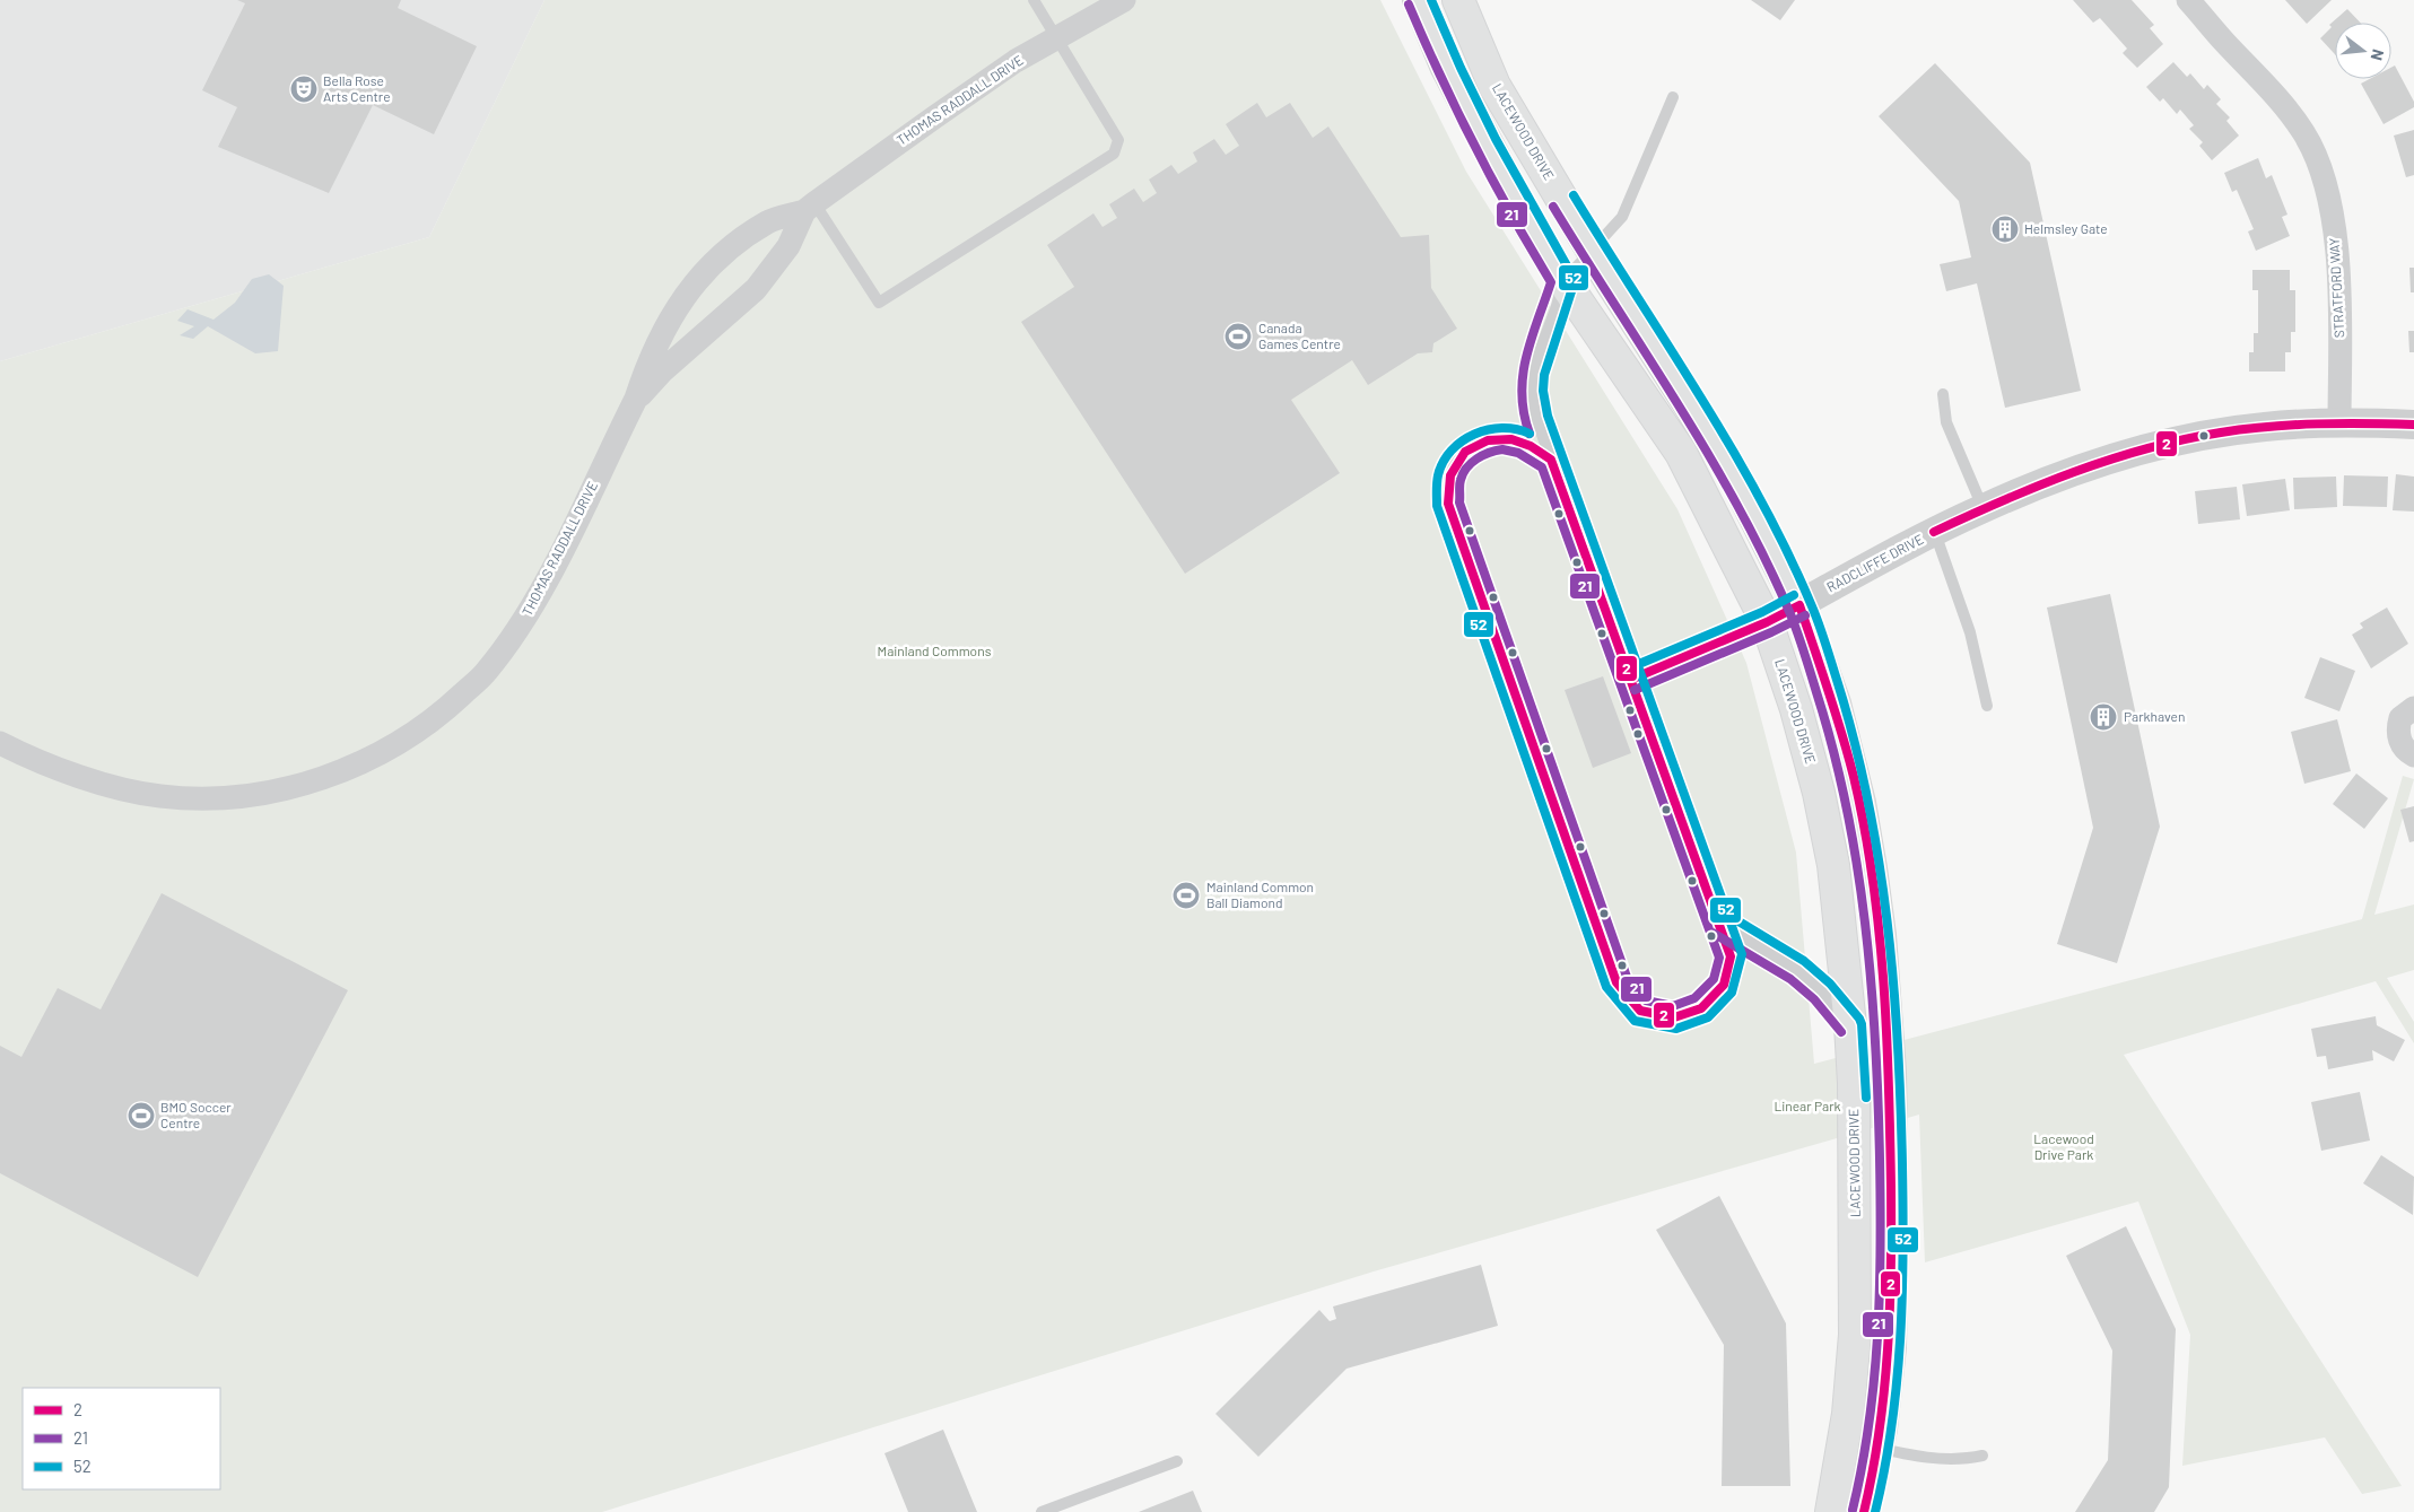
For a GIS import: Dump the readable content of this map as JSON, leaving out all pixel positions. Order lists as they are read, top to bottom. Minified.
{"streets":{"main road":["LACEWOOD DRIVE"],"street":["THOMAS RADDALL DRIVE","STRATFORD WAY","RADCLIFFE DRIVE"]},"crossings":[["LACEWOOD DRIVE","RADCLIFFE DRIVE"],["STRATFORD WAY","RADCLIFFE DRIVE"]],"parks":["Mainland Commons","Linear Park","Lacewood Drive Park"],"places":{"theatre":["Bella Rose Arts Centre"],"building":["Helmsley Gate","Parkhaven"],"sports":["Canada Games Centre","Mainland Common Ball Diamond","BMO Soccer Centre"]},"lines":["transit line 52","transit line 21","transit line 2"],"legend":["2","21","52"],"north":"right"}
